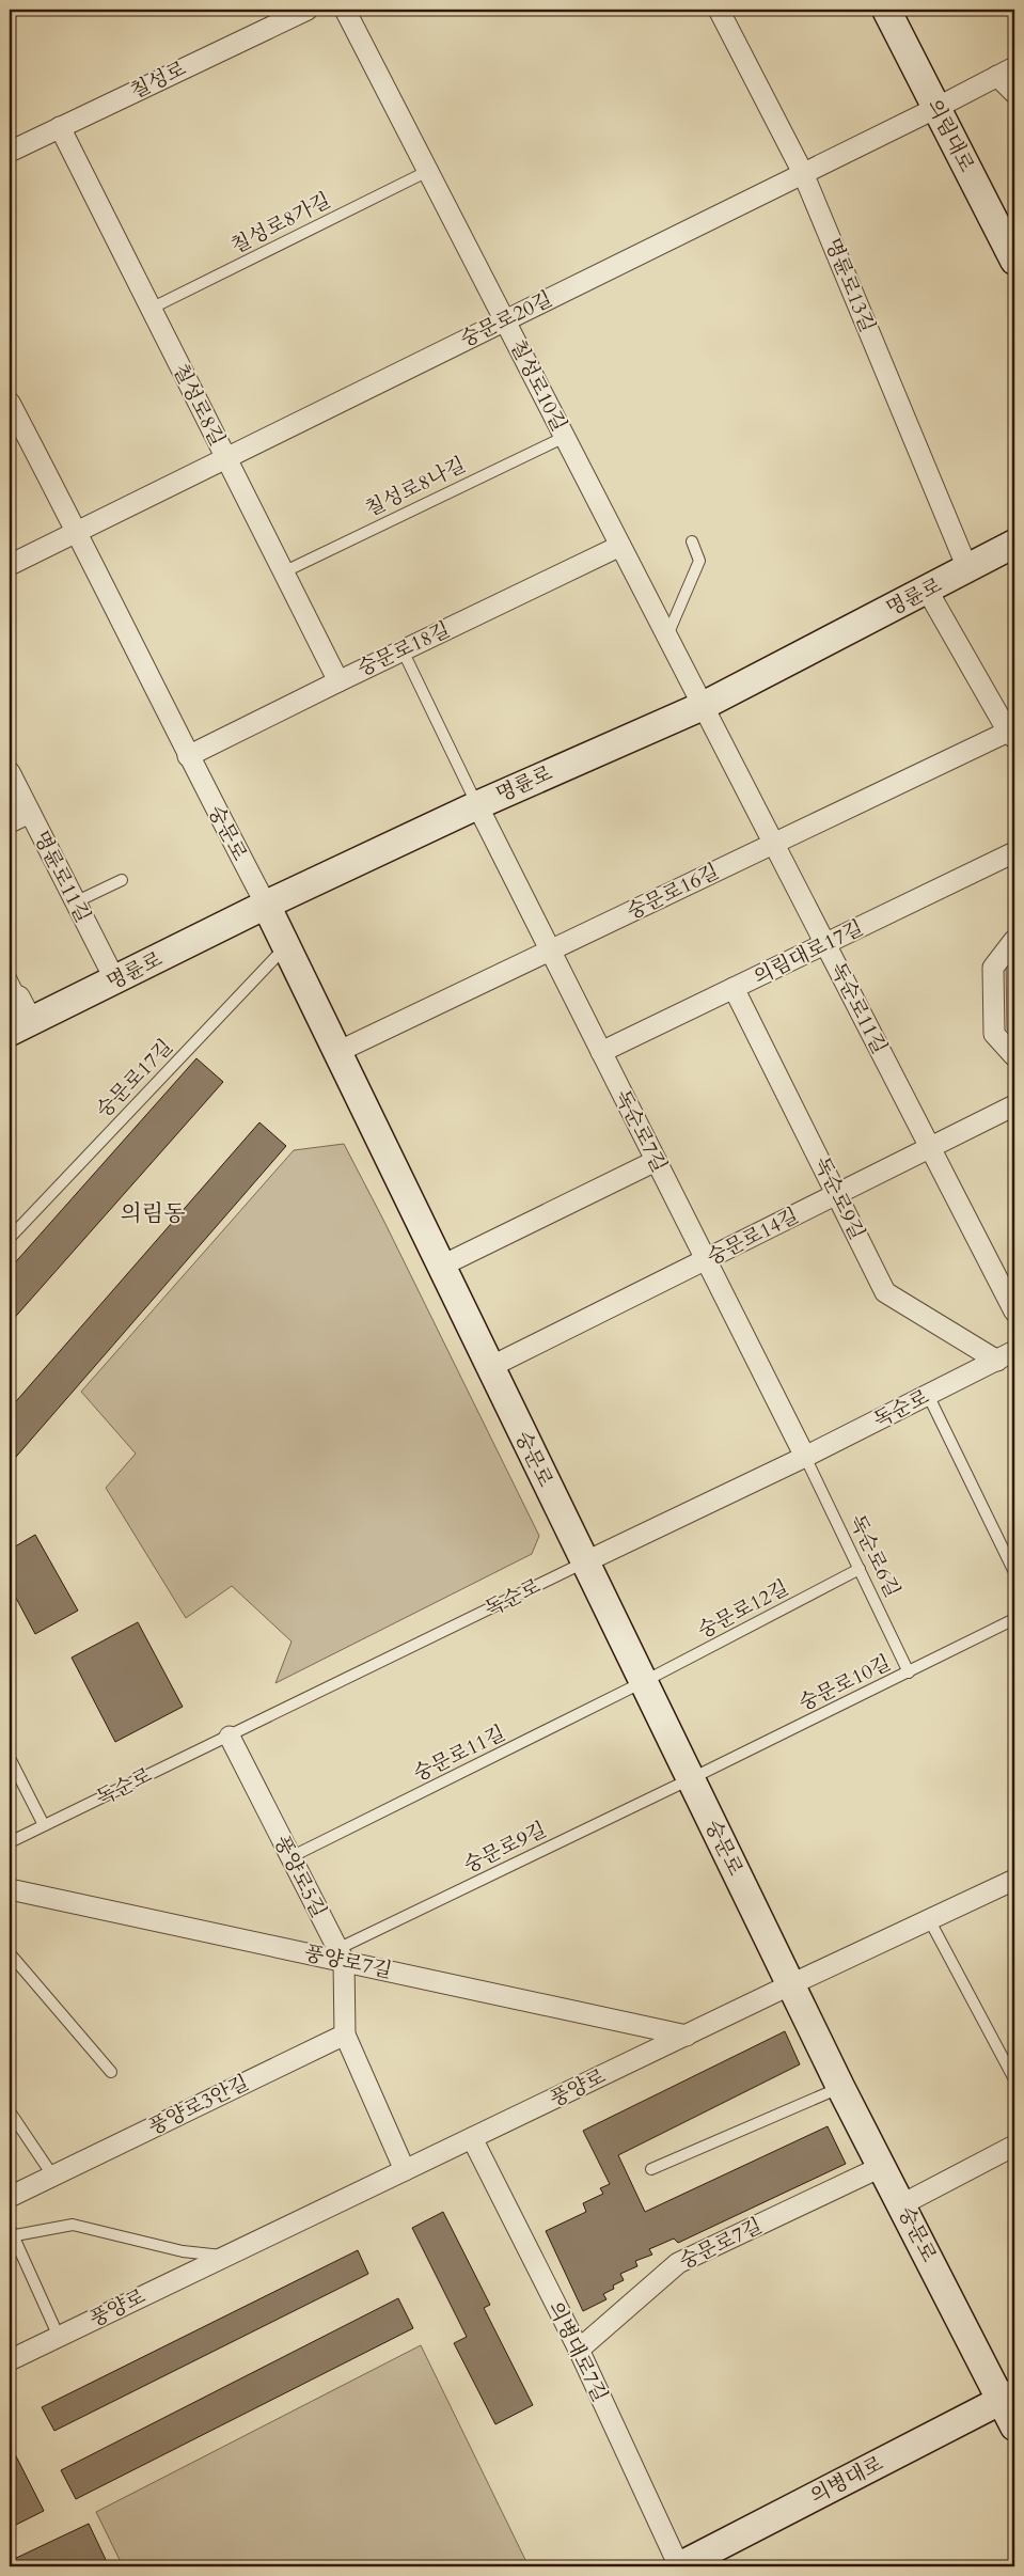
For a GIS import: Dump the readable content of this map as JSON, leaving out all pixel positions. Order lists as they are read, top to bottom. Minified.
{"streets":{"street":["칠성로","의림대로","명륜로13길","숭문로20길","칠성로10길","칠성로8길","명륜로","숭문로18길","숭문로","명륜로11길","숭문로16길","의림대로17길","독순로11길","독순로7길","독순로9길","숭문로14길","독순로","풍양로5길","풍양로7길","풍양로","풍양로3안길","숭문로7길","의병대로7길","의병대로"],"lane":["칠성로8가길","칠성로8나길","숭문로17길","독순로6길","숭문로12길","숭문로10길","숭문로11길","숭문로9길"]},"crossings":[["칠성로","칠성로8길"],["의림대로","숭문로20길"],["칠성로8가길","칠성로10길"],["칠성로8가길","칠성로8길"],["명륜로13길","숭문로20길"],["명륜로13길","명륜로"],["숭문로20길","칠성로10길"],["숭문로20길","칠성로8길"],["숭문로20길","숭문로"],["칠성로10길","칠성로8나길"],["칠성로10길","명륜로"],["칠성로10길","숭문로18길"],["칠성로10길","독순로11길"],["칠성로8길","칠성로8나길"],["칠성로8길","숭문로18길"],["명륜로","숭문로"],["명륜로","명륜로11길"],["명륜로","독순로11길"],["명륜로","독순로7길"],["숭문로18길","숭문로"],["숭문로","숭문로16길"],["숭문로","숭문로17길"],["숭문로","숭문로14길"],["숭문로","독순로"],["숭문로","숭문로12길"],["숭문로","숭문로10길"],["숭문로","숭문로11길"],["숭문로","숭문로9길"],["숭문로","풍양로"],["숭문로","숭문로7길"],["숭문로","의병대로"],["숭문로16길","독순로11길"],["숭문로16길","독순로7길"],["의림대로17길","독순로11길"],["의림대로17길","독순로7길"],["의림대로17길","독순로9길"],["독순로11길","숭문로14길"],["독순로7길","숭문로14길"],["독순로7길","독순로"],["독순로7길","독순로6길"],["독순로9길","숭문로14길"],["독순로9길","독순로"],["독순로","독순로6길"],["독순로","풍양로5길"],["독순로6길","숭문로12길"],["독순로6길","숭문로10길"],["숭문로12길","숭문로11길"],["숭문로10길","숭문로9길"],["숭문로11길","풍양로5길"],["숭문로9길","풍양로5길"],["숭문로9길","풍양로7길"],["풍양로5길","풍양로7길"],["풍양로5길","풍양로"],["풍양로5길","풍양로3안길"],["풍양로7길","풍양로"],["풍양로","의병대로7길"],["숭문로7길","의병대로7길"],["의병대로7길","의병대로"]],"districts":["의림동"]}
